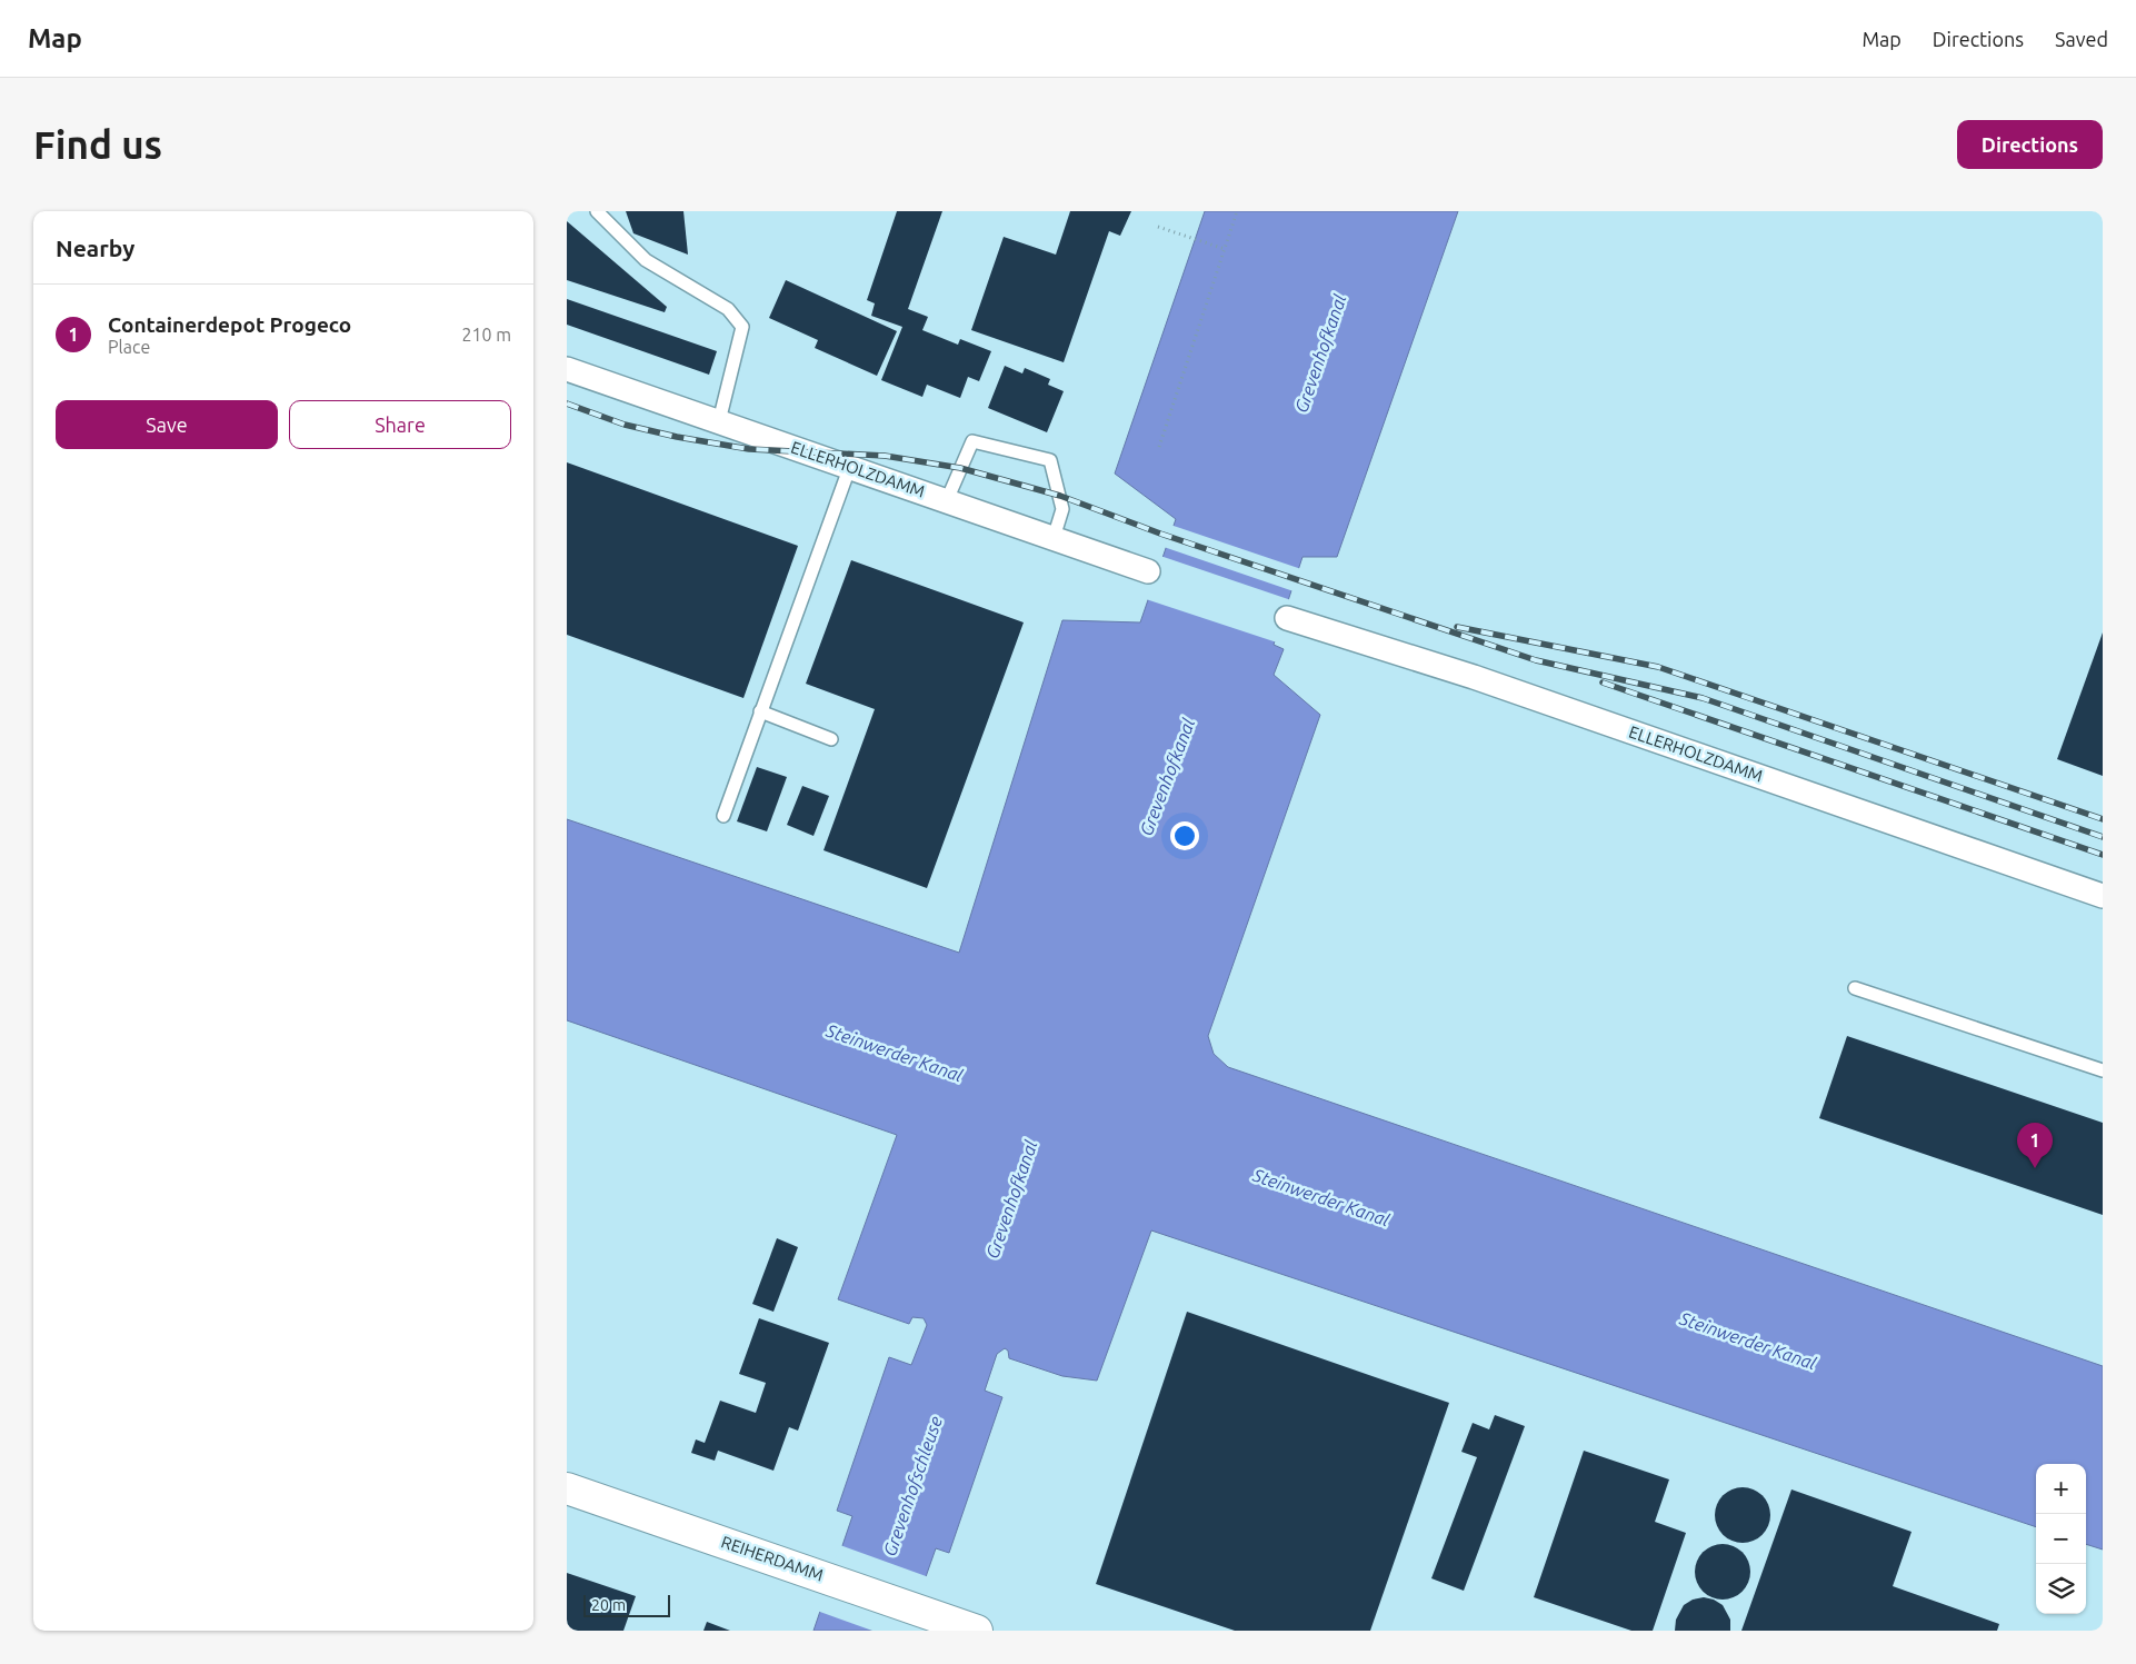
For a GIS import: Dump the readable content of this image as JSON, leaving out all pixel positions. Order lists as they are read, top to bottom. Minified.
{"streets":{"street":["ELLERHOLZDAMM","REIHERDAMM"]},"water":["Grevenhofkanal","Steinwerder Kanal","Grevenhofschleuse"],"scale_bar":"20 m","page":{"header":"Map","nav":["Map","Directions","Saved"],"buttons":["Directions",["Save","Share"]],"title":"Find us","heading":"Nearby","list":[{"mark":"1","name":"Containerdepot Progeco","note":"Place","value":"210 m"}],"pins":"1","map_buttons":["+","−"],"scale":"20 m"}}
